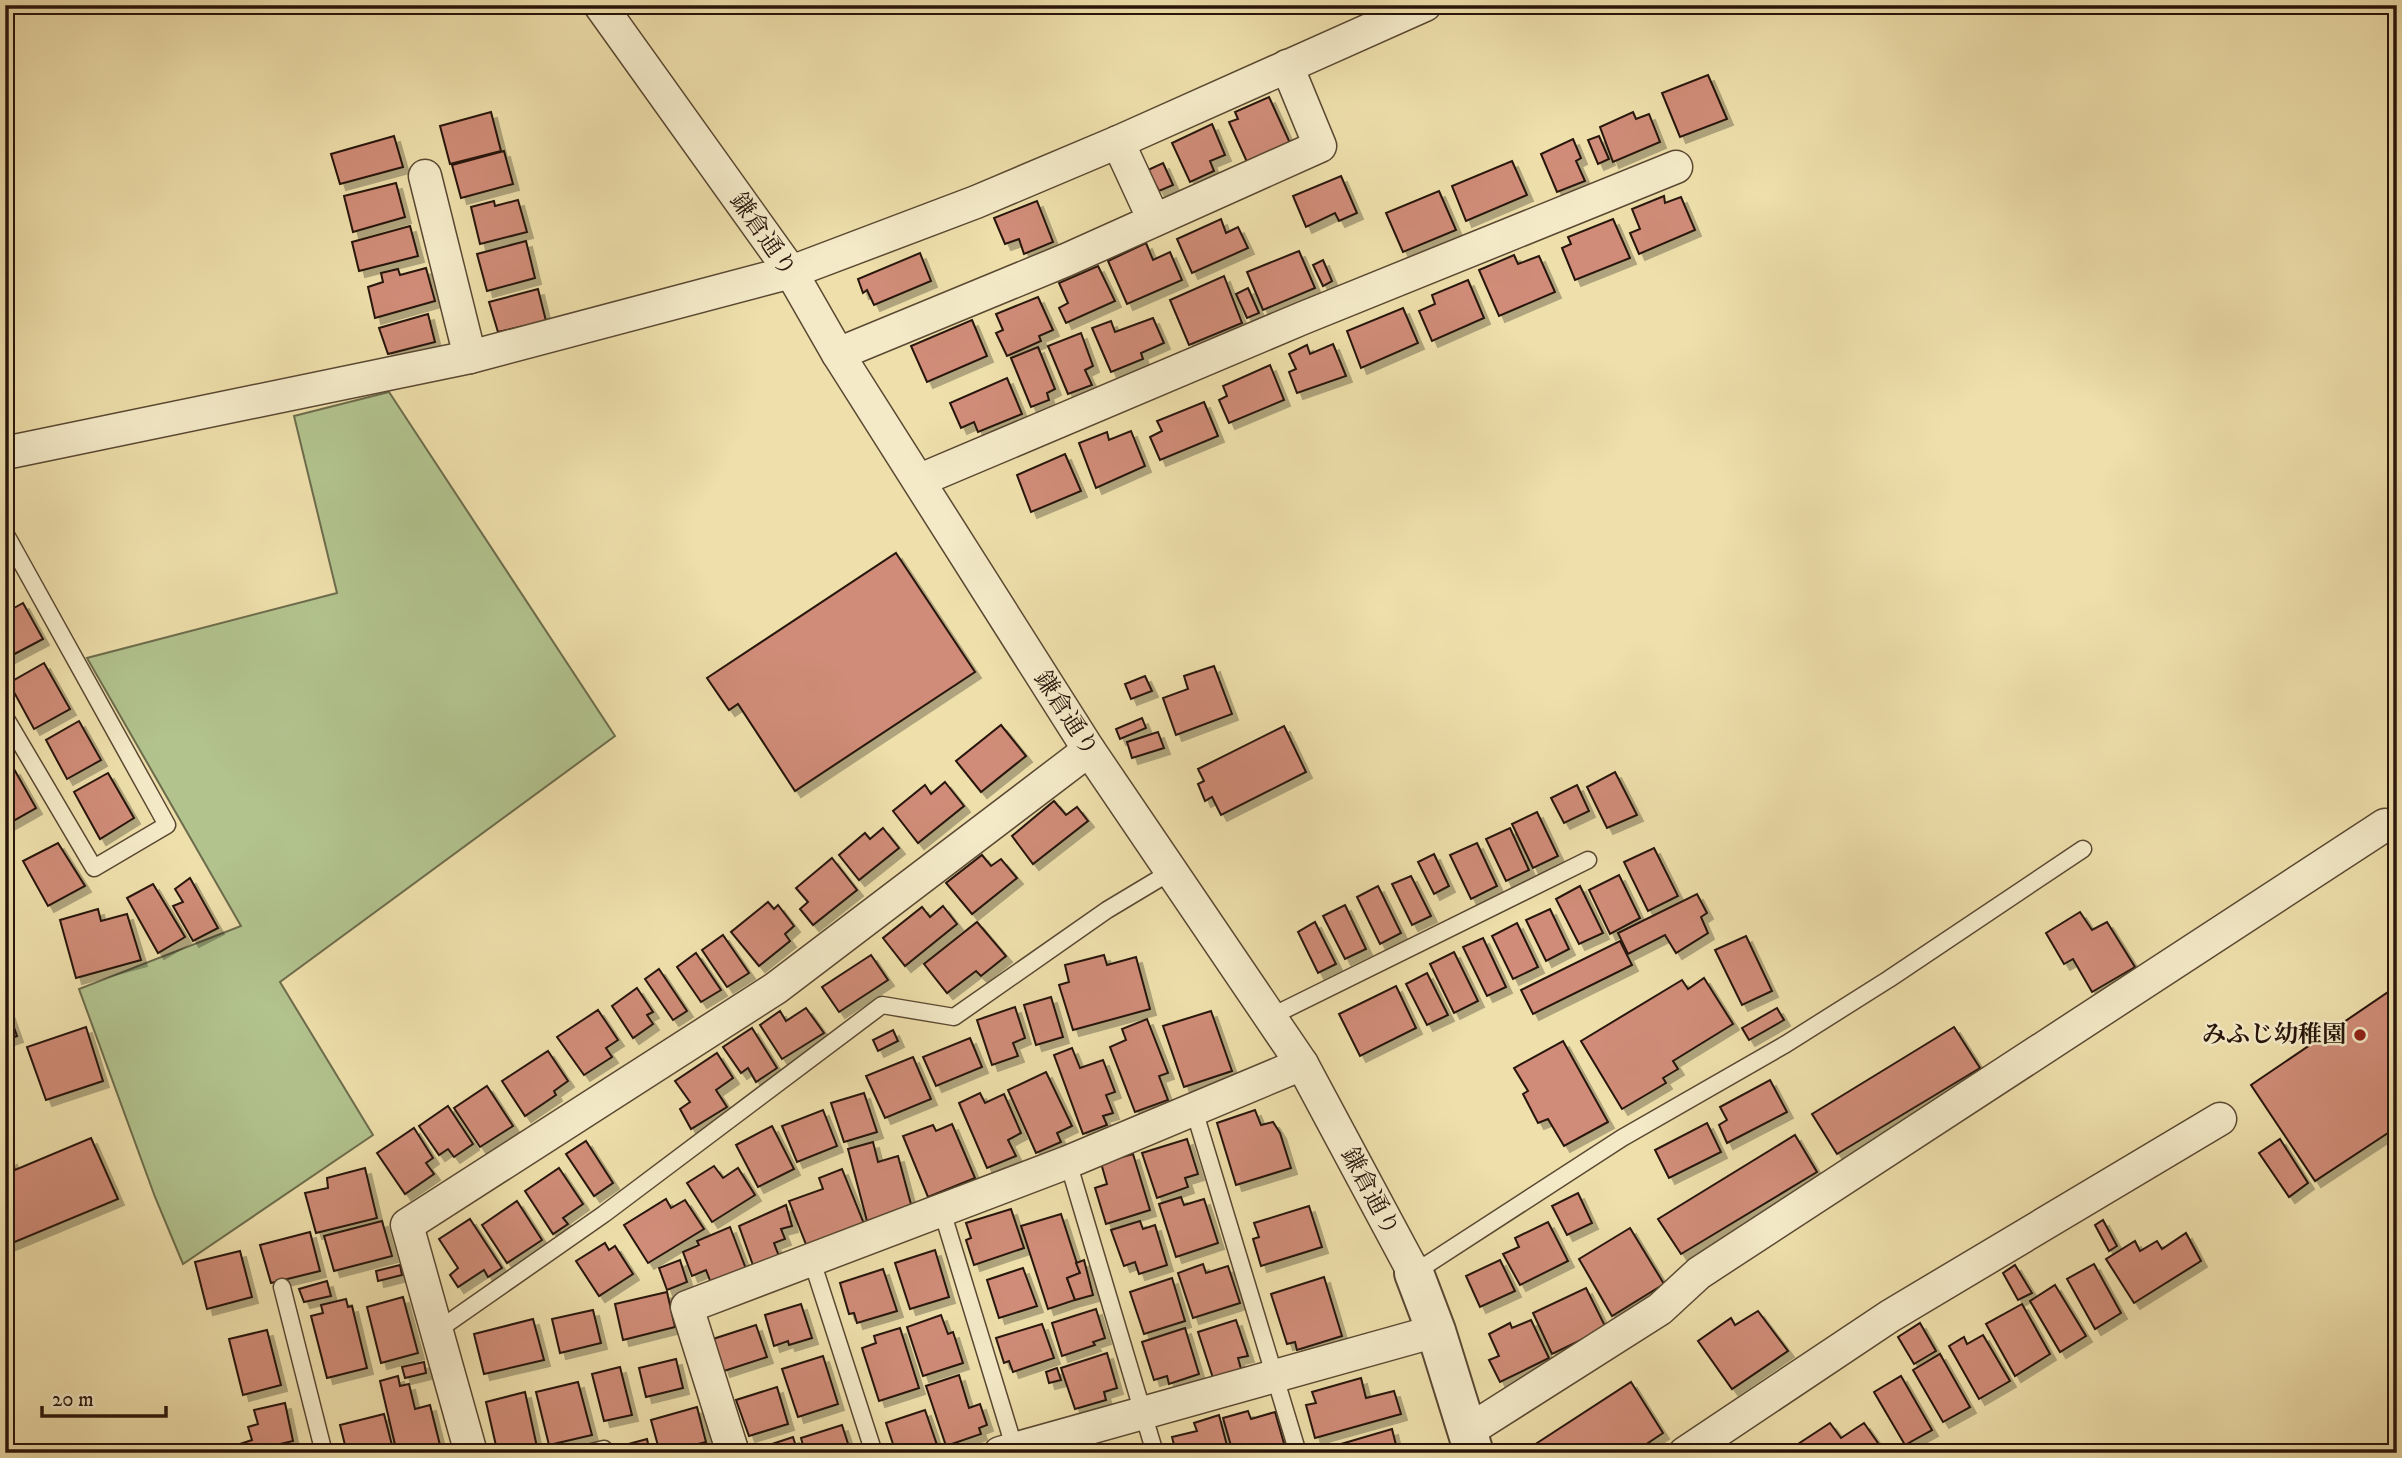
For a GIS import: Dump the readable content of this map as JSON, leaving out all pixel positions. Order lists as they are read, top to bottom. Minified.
{"streets":{"street":["鎌倉通り"]},"places":["みふじ幼稚園"],"scale_bar":"20 m"}
